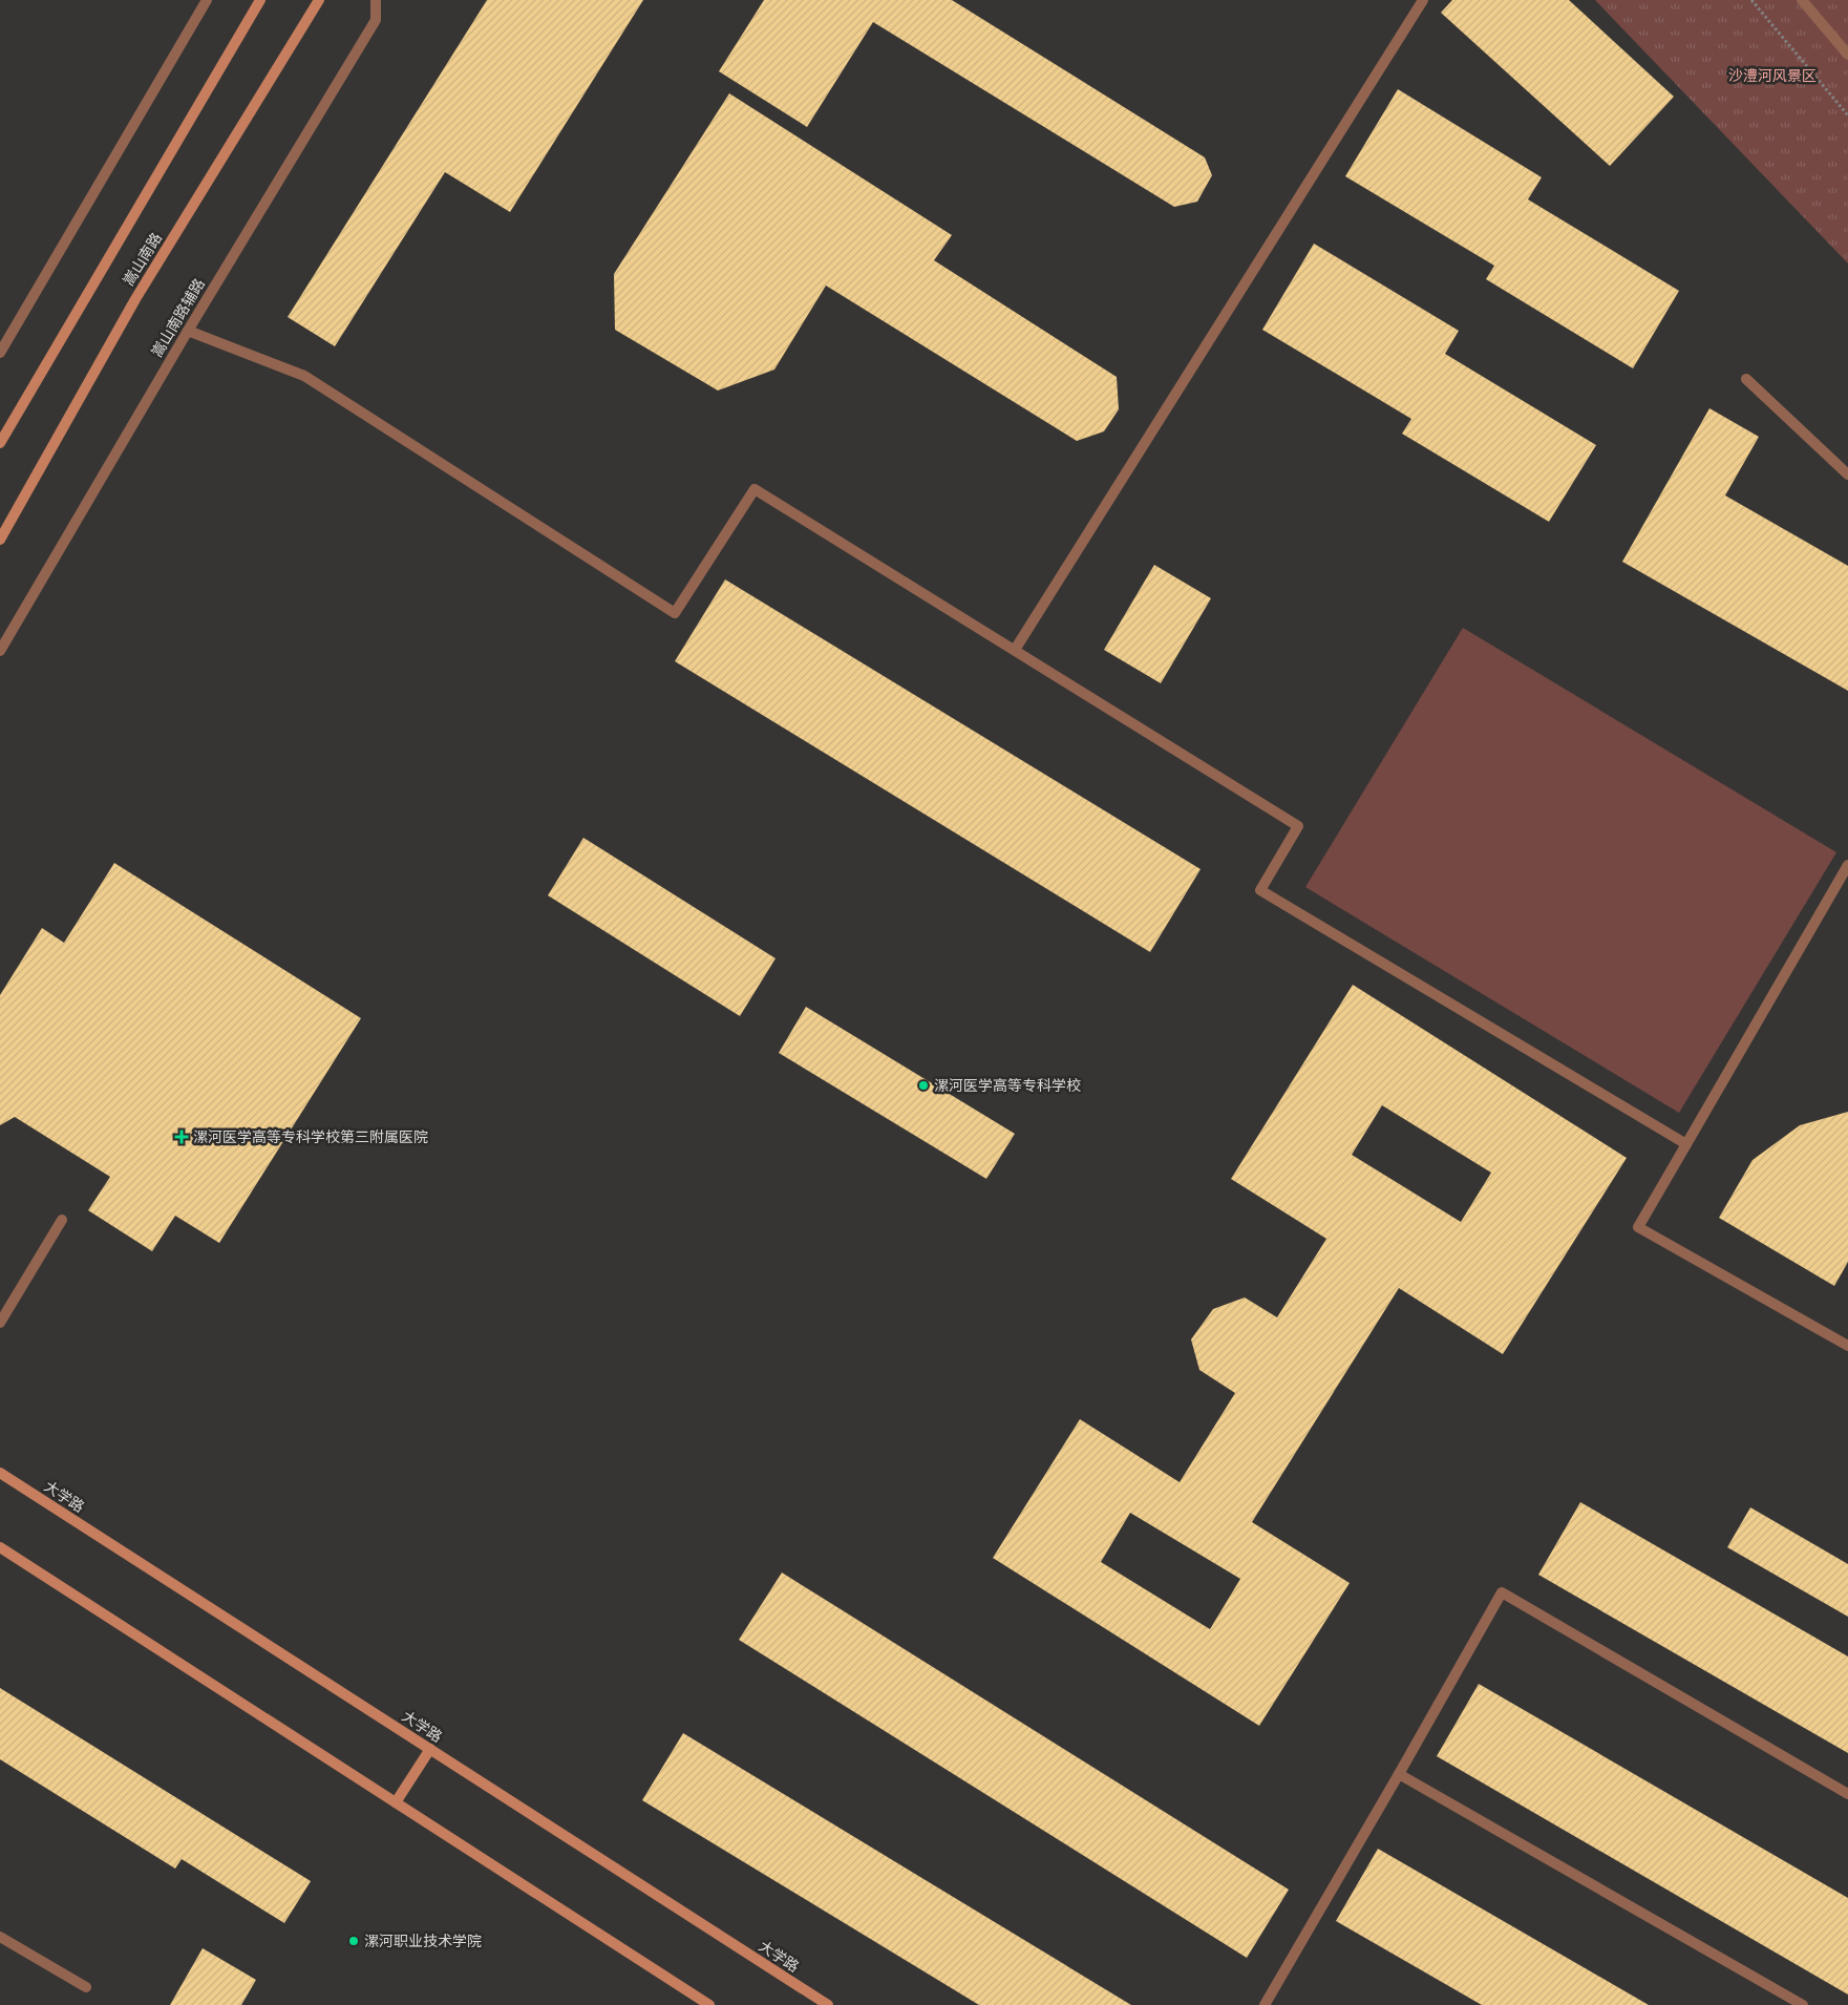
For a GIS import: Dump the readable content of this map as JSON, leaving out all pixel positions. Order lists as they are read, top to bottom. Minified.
{"streets":{"main road":["嵩山南路","大学路"],"street":["嵩山南路辅路"]},"parks":["沙澧河风景区"],"places":{"other":["漯河医学高等专科学校","漯河职业技术学院"],"health":["漯河医学高等专科学校第三附属医院"]}}
